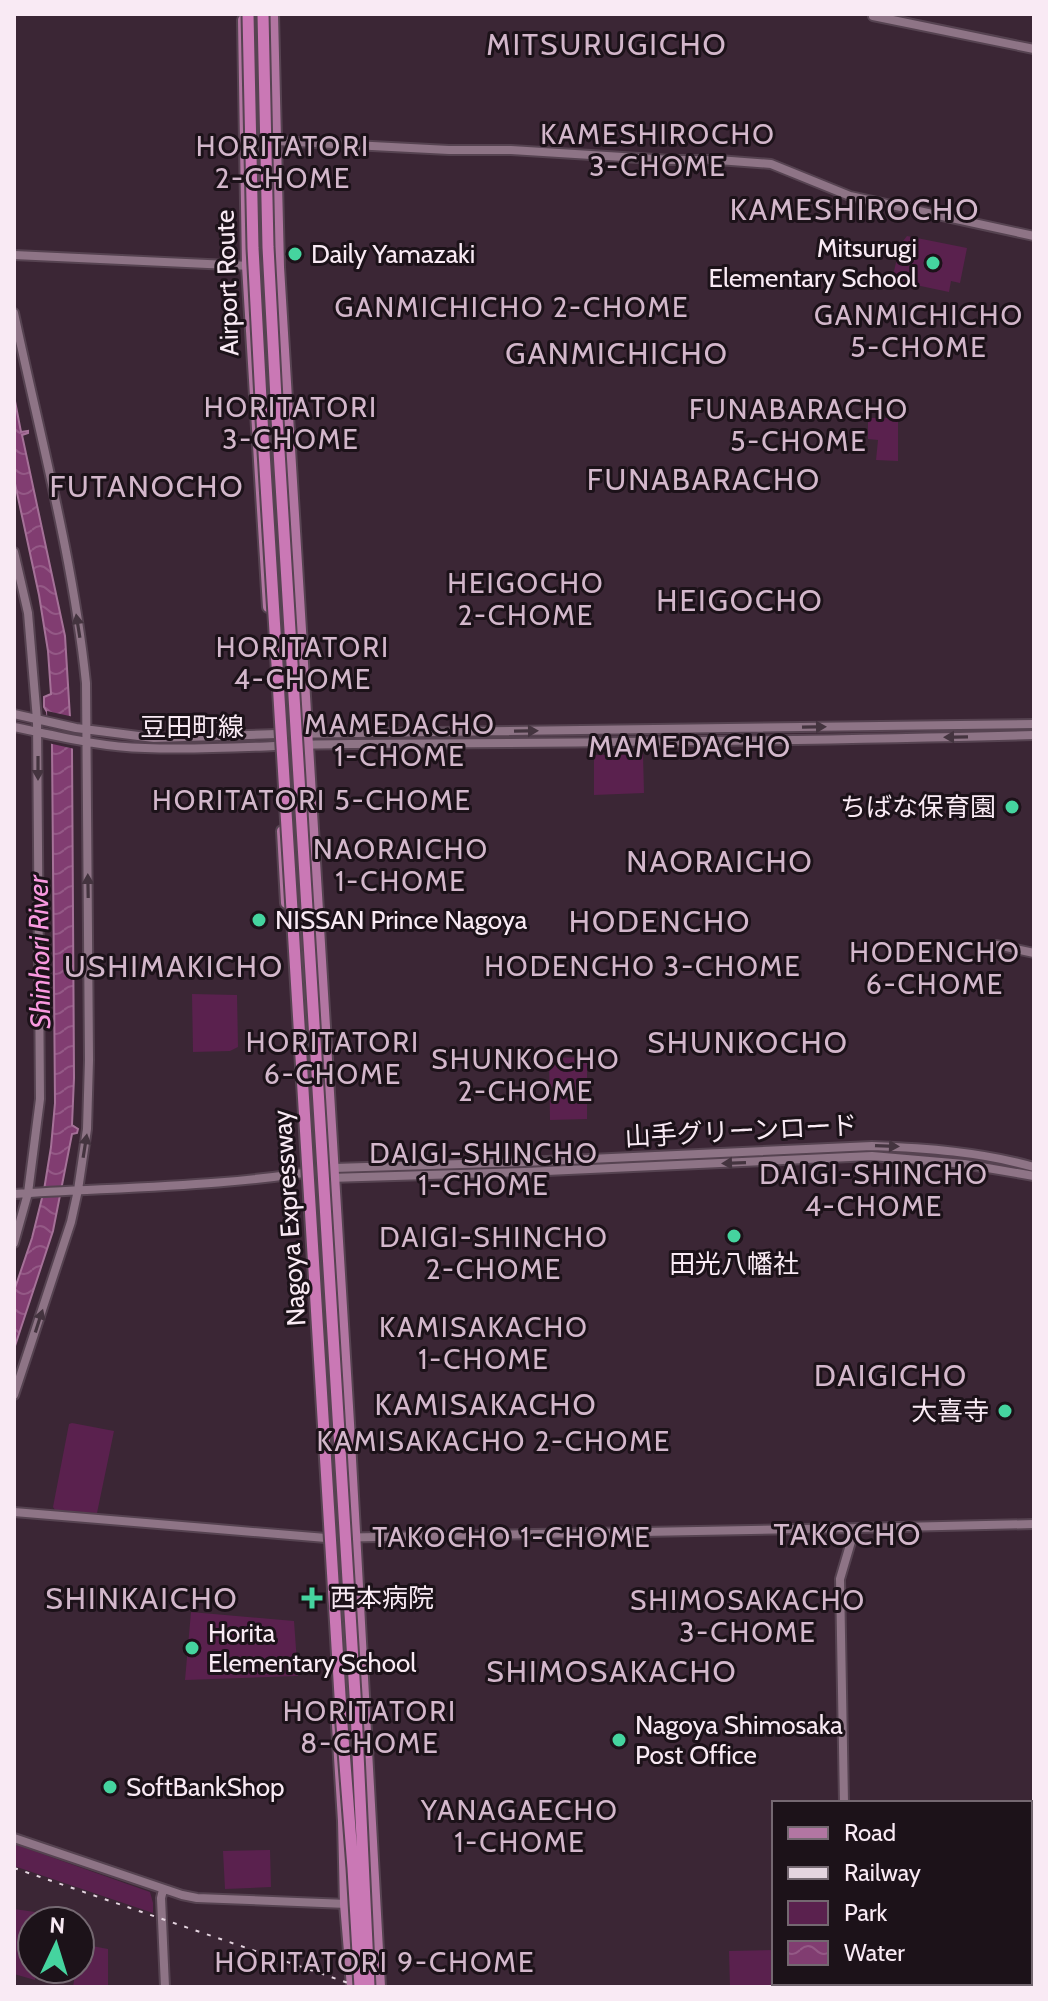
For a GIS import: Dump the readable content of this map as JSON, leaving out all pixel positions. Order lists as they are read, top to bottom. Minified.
{"streets":{"highway":["Nagoya Expressway"],"main road":["Airport Route"],"street":["豆田町線","山手グリーンロード"]},"crossings":[["Airport Route","豆田町線"],["Airport Route","山手グリーンロード"],["Airport Route","Nagoya Expressway"]],"districts":["MITSURUGICHO","KAMESHIROCHO 3-CHOME","HORITATORI 2-CHOME","KAMESHIROCHO","GANMICHICHO 2-CHOME","GANMICHICHO 5-CHOME","GANMICHICHO","HORITATORI 3-CHOME","FUNABARACHO 5-CHOME","FUNABARACHO","FUTANOCHO","HEIGOCHO 2-CHOME","HEIGOCHO","HORITATORI 4-CHOME","MAMEDACHO 1-CHOME","MAMEDACHO","HORITATORI 5-CHOME","NAORAICHO 1-CHOME","NAORAICHO","HODENCHO","HODENCHO 6-CHOME","USHIMAKICHO","HODENCHO 3-CHOME","HORITATORI 6-CHOME","SHUNKOCHO","SHUNKOCHO 2-CHOME","DAIGI-SHINCHO 1-CHOME","DAIGI-SHINCHO 4-CHOME","DAIGI-SHINCHO 2-CHOME","KAMISAKACHO 1-CHOME","DAIGICHO","KAMISAKACHO","KAMISAKACHO 2-CHOME","TAKOCHO","TAKOCHO 1-CHOME","SHINKAICHO","SHIMOSAKACHO 3-CHOME","SHIMOSAKACHO","HORITATORI 8-CHOME","YANAGAECHO 1-CHOME","HORITATORI 9-CHOME"],"water":["Shinhori River"],"places":{"other":["Daily Yamazaki","Mitsurugi Elementary School","ちばな保育園","NISSAN Prince Nagoya","田光八幡社","大喜寺","Horita Elementary School","Nagoya Shimosaka Post Office","SoftBankShop"],"health":["西本病院"]},"legend":["Road","Railway","Park","Water"],"north":"top"}
